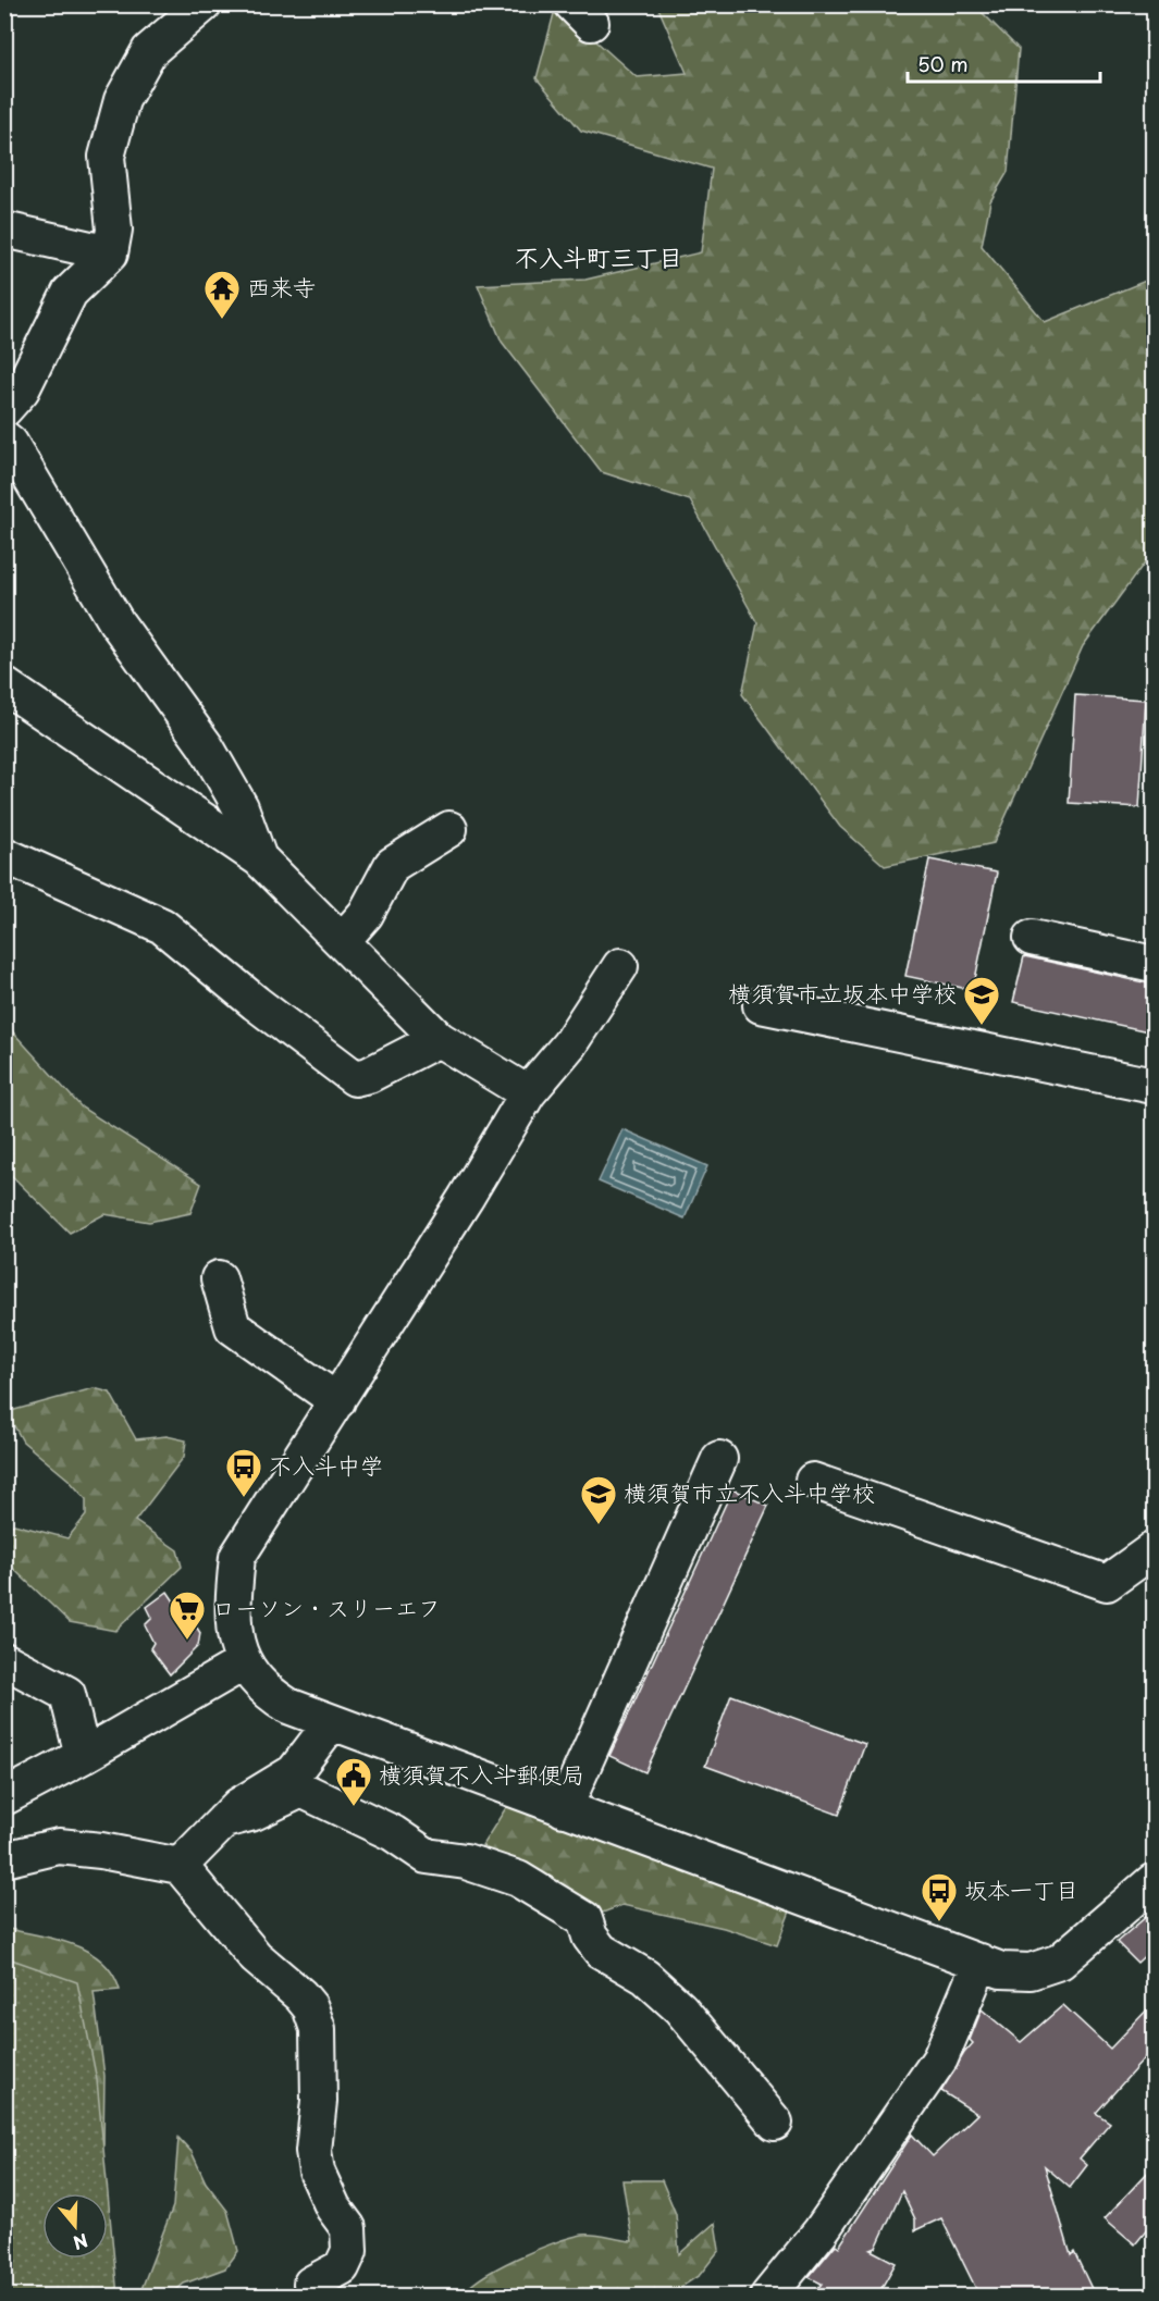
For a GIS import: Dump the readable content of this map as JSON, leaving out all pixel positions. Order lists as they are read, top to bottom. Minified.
{"districts":["不入斗町三丁目"],"places":{"temple":["西来寺"],"school or university":["横須賀市立坂本中学校","横須賀市立不入斗中学校"],"bus stop":["不入斗中学","坂本一丁目"],"supermarket":["ローソン・スリーエフ"],"public building":["横須賀不入斗郵便局"]},"scale_bar":"50 m","north":"bottom"}
